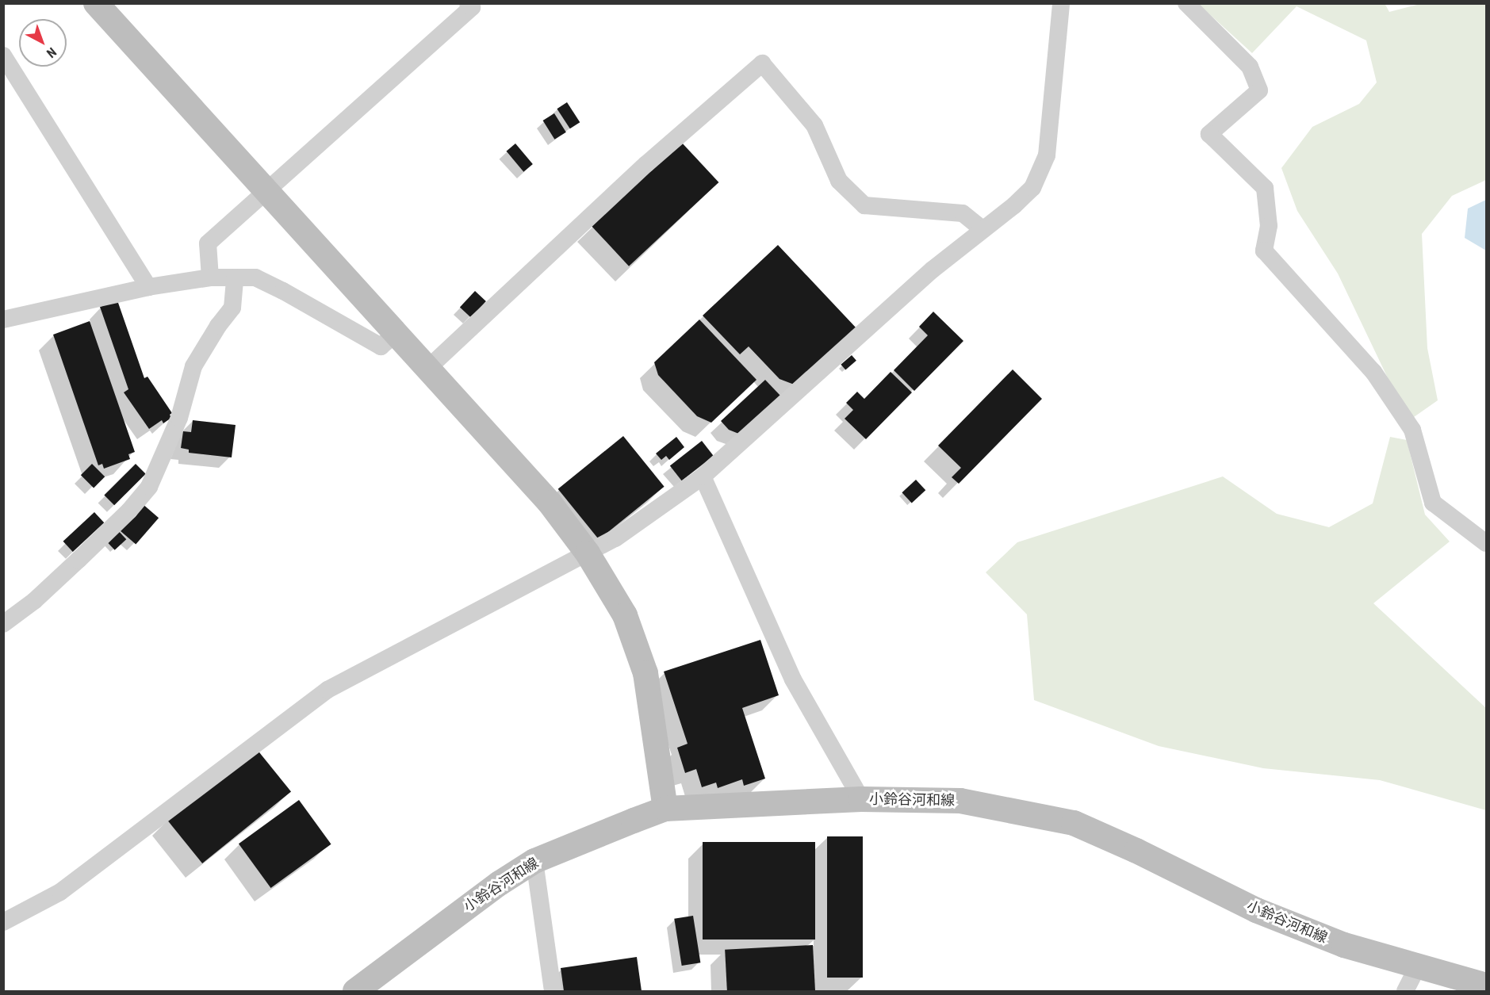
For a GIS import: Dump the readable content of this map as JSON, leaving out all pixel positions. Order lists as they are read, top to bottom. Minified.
{"streets":{"main road":["小鈴谷河和線"]},"north":"bottom right"}
